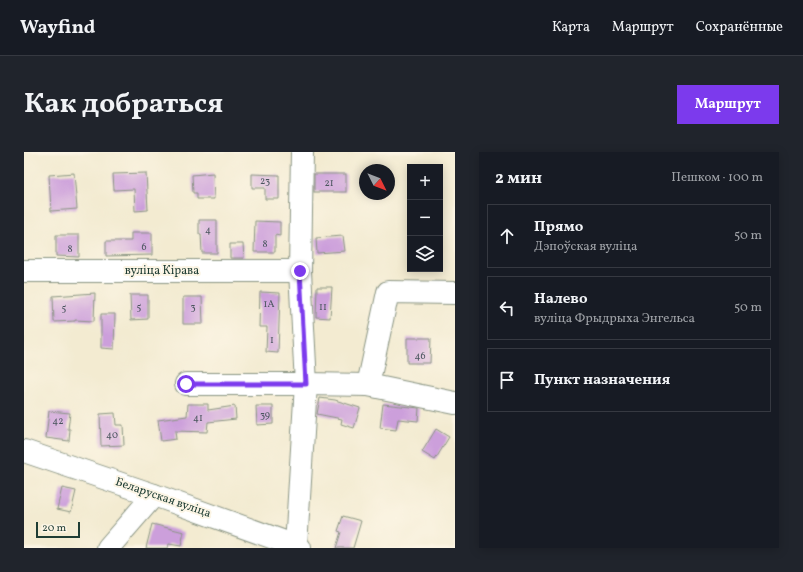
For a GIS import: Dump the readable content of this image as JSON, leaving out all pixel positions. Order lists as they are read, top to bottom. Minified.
{"streets":{"street":["вуліца Кірава","Беларуская вуліца"]},"house_numbers":["23","21","4","8","6","8","1А","5","3","11","5","1","46","39","41","42","40"],"scale_bar":"20 m","north":"bottom right","page":{"header":"Wayfind","nav":["Карта","Маршрут","Сохранённые"],"title":"Как добраться","buttons":"Маршрут","heading":["2 мин","Пешком · 100 m"],"map_buttons":["+","−"],"list":[["Прямо","Дэпоўская вуліца","50 m"],["Налево","вуліца Фрыдрыха Энгельса","50 m"],"Пункт назначения"],"scale":"20 m"}}
